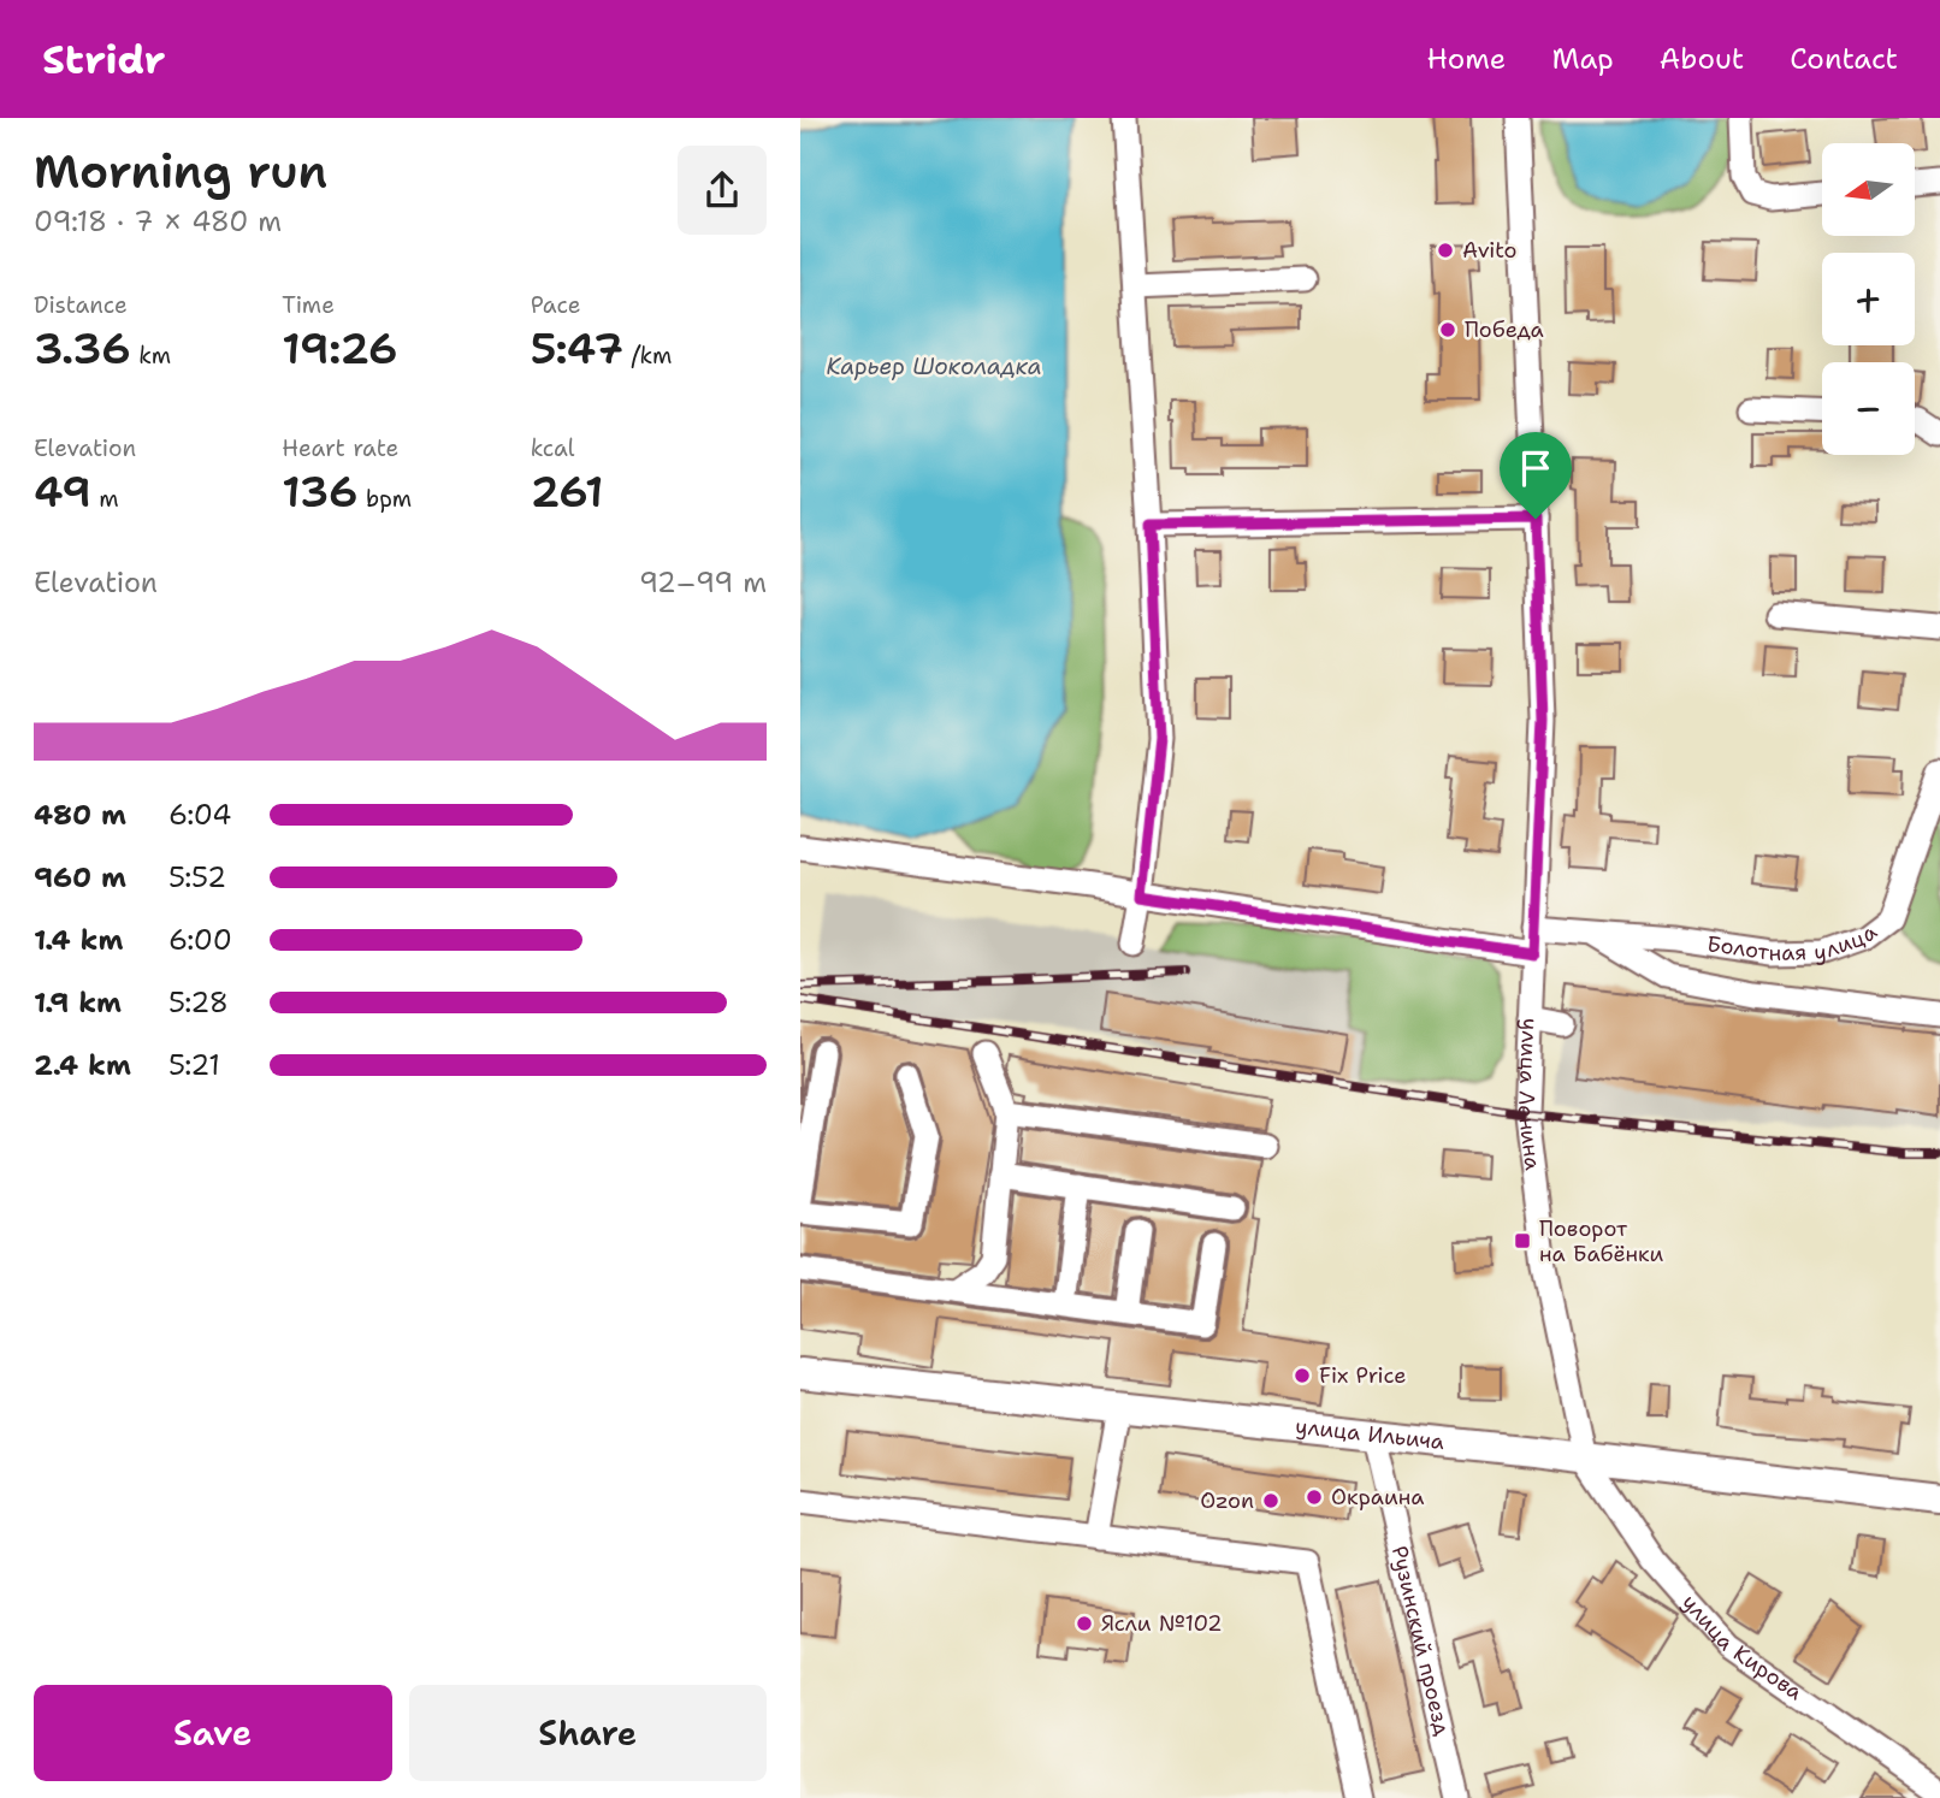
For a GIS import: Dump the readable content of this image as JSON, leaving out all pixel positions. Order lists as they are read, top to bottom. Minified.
{"streets":{"main road":["улица Ильича"],"street":["Болотная улица","улица Ленина","Рузинский проезд","улица Кирова"]},"crossings":[["Болотная улица","улица Ленина"],["улица Ленина","улица Ильича"],["улица Ленина","улица Кирова"],["улица Ильича","Рузинский проезд"],["улица Ильича","улица Кирова"]],"water":["Карьер Шоколадка"],"places":{"other":["Avito","Победа","Fix Price","Окраина","Ozon","Ясли №102"],"transit":["Поворот на Бабёнки"]},"north":"left","page":{"header":"Stridr","nav":["Home","Map","About","Contact"],"heading":["Morning run","09:18 · 7 × 480 m"],"map_buttons":["+","−"],"stats":[["Distance","3.36 km"],["Time","19:26"],["Pace","5:47 /km"],["Elevation","49 m"],["Heart rate","136 bpm"],["kcal","261"]],"chart":["Elevation","92–99 m"],"list":[{"name":"480 m","note":"6:04"},{"name":"960 m","note":"5:52"},{"name":"1.4 km","note":"6:00"},{"name":"1.9 km","note":"5:28"},{"name":"2.4 km","note":"5:21"}],"buttons":["Save","Share"]}}
